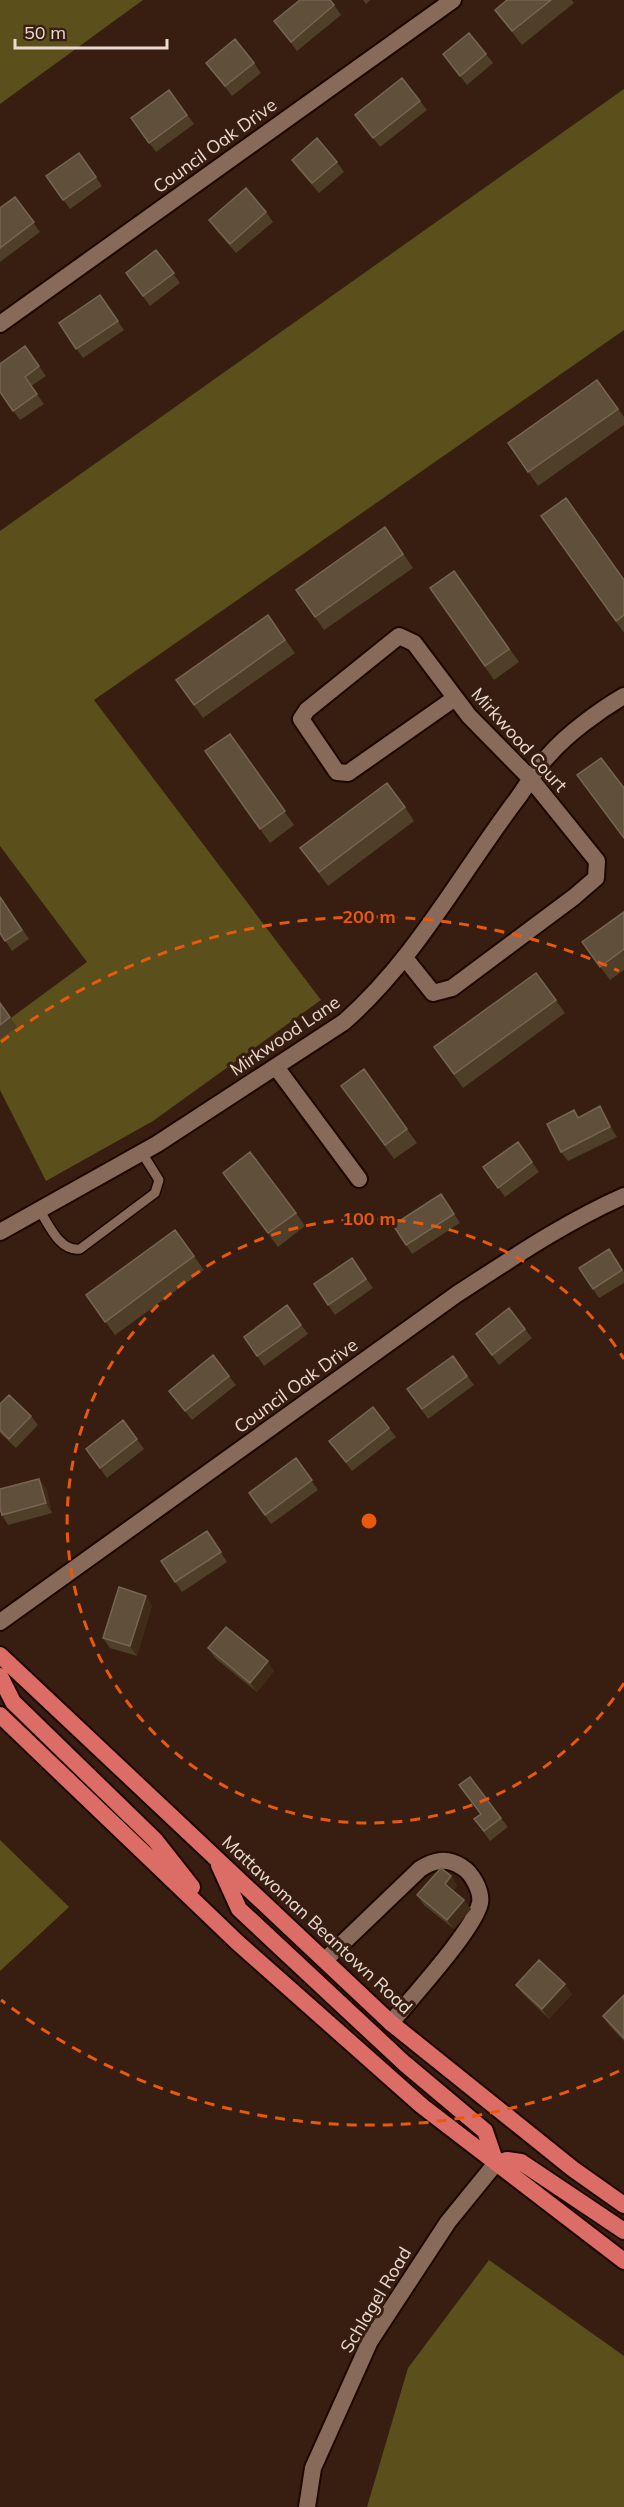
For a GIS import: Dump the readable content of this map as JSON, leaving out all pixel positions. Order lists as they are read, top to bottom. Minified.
{"streets":{"highway":["Mattawoman Beantown Road"],"street":["Council Oak Drive","Mirkwood Court","Mirkwood Lane","Schlagel Road"]},"crossings":[["Mirkwood Court","Mirkwood Lane"]],"scale_bar":"50 m","rings":["200 m","100 m"]}
